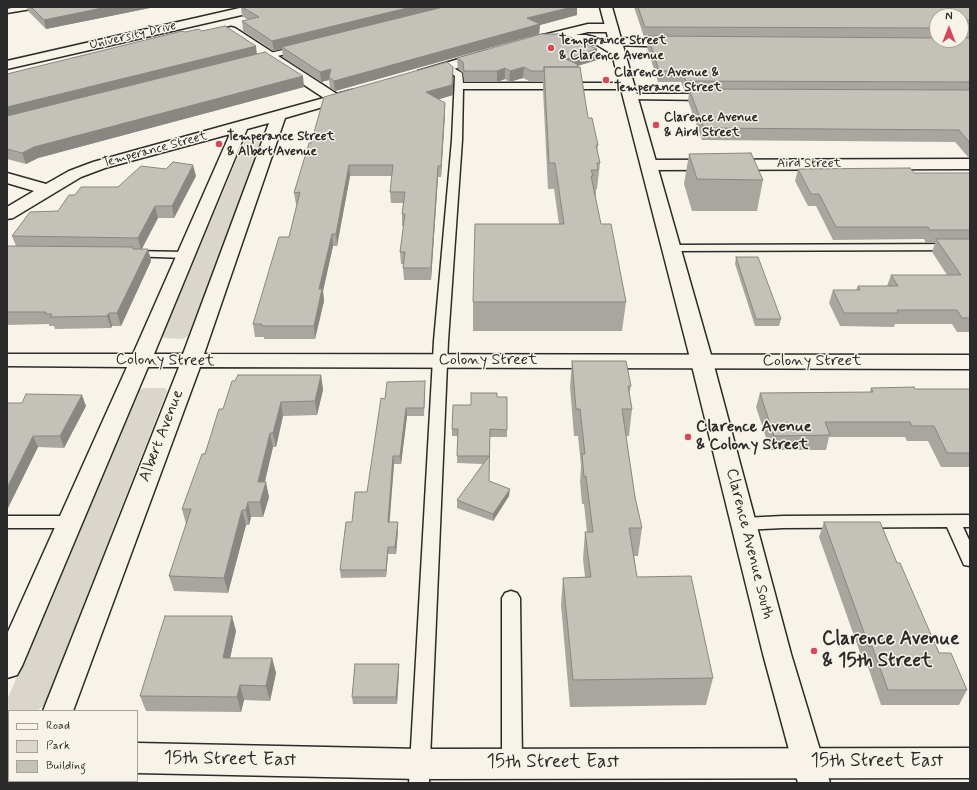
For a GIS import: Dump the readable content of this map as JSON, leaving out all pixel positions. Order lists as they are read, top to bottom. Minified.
{"streets":{"street":["University Drive","Temperance Street","Aird Street","Colony Street","Albert Avenue","Clarence Avenue South","15th Street East"]},"crossings":[["Temperance Street","Albert Avenue"],["Aird Street","Clarence Avenue South"],["Colony Street","Albert Avenue"],["Colony Street","Clarence Avenue South"],["Clarence Avenue South","15th Street East"]],"places":["Temperance Street & Clarence Avenue","Clarence Avenue & Temperance Street","Clarence Avenue & Aird Street","Temperance Street & Albert Avenue","Clarence Avenue & Colony Street","Clarence Avenue & 15th Street"],"legend":["Road","Park","Building"],"north":"top"}
